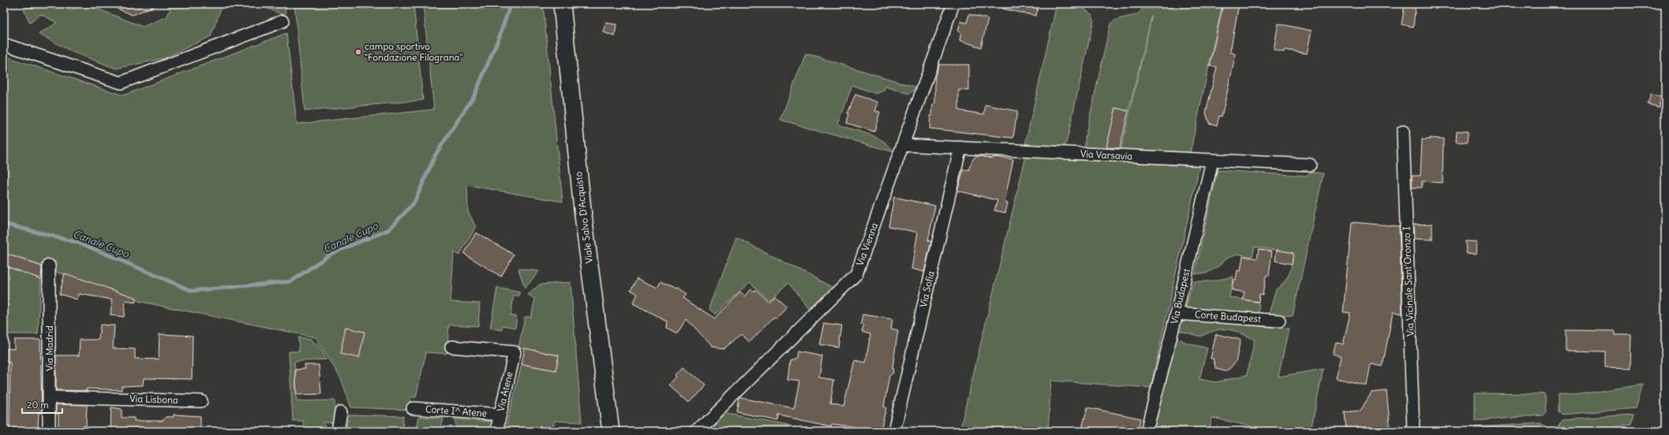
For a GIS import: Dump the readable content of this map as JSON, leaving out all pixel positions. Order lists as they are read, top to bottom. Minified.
{"streets":{"street":["Via Varsavia","Viale Salvo D'Acquisto","Via Vienna","Via Vicinale Sant'Oronzo I","Via Sofia","Via Budapest","Corte Budapest","Via Madrid","Via Atene","Via Lisbona","Corte I^ Atene"]},"crossings":[["Via Varsavia","Via Vienna"],["Via Varsavia","Via Sofia"],["Via Varsavia","Via Budapest"],["Via Budapest","Corte Budapest"],["Via Madrid","Via Lisbona"],["Via Atene","Corte I^ Atene"]],"water":["Canale Cupo"],"places":["campo sportivo \"Fondazione Filograna\""],"scale_bar":"20 m"}
